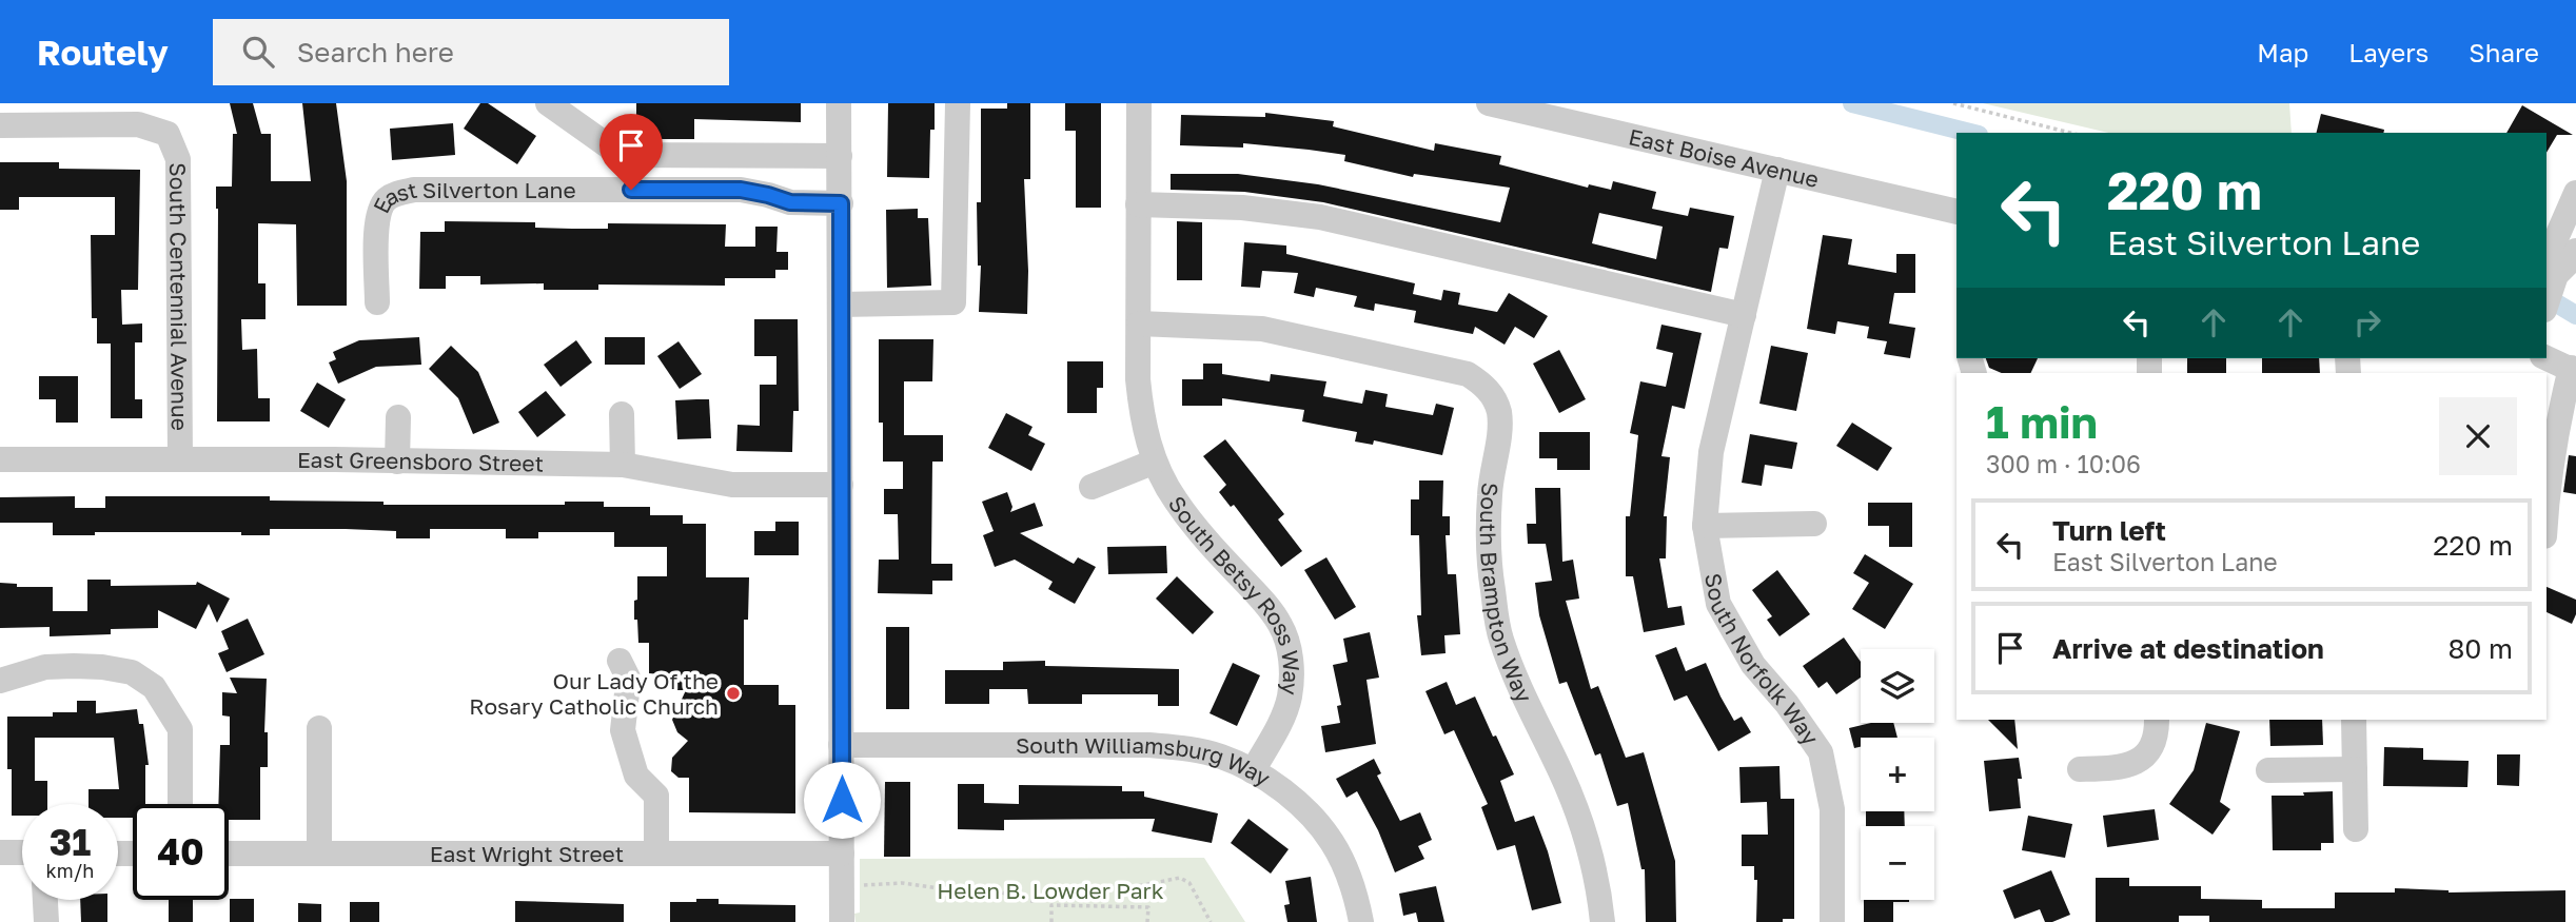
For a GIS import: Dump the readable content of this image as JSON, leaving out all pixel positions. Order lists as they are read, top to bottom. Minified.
{"streets":{"street":["East Boise Avenue","East Silverton Lane","South Centennial Avenue","East Greensboro Street","South Brampton Way","South Betsy Ross Way","South Norfolk Way","South Williamsburg Way","East Wright Street"]},"crossings":[["East Boise Avenue","South Norfolk Way"],["South Centennial Avenue","East Greensboro Street"],["South Brampton Way","South Betsy Ross Way"],["South Betsy Ross Way","South Williamsburg Way"]],"parks":["Helen B. Lowder Park"],"places":["Our Lady Of the Rosary Catholic Church"],"page":{"header":"Routely","search":"Search here","nav":["Map","Layers","Share"],"turn":["220 m","East Silverton Lane"],"heading":["1 min","300 m · 10:06"],"list":[{"name":"Turn left","note":"East Silverton Lane","value":"220 m"},{"name":"Arrive at destination","value":"80 m"}],"map_buttons":["+","−"],"speed":"31 km/h","limit":"40"}}
